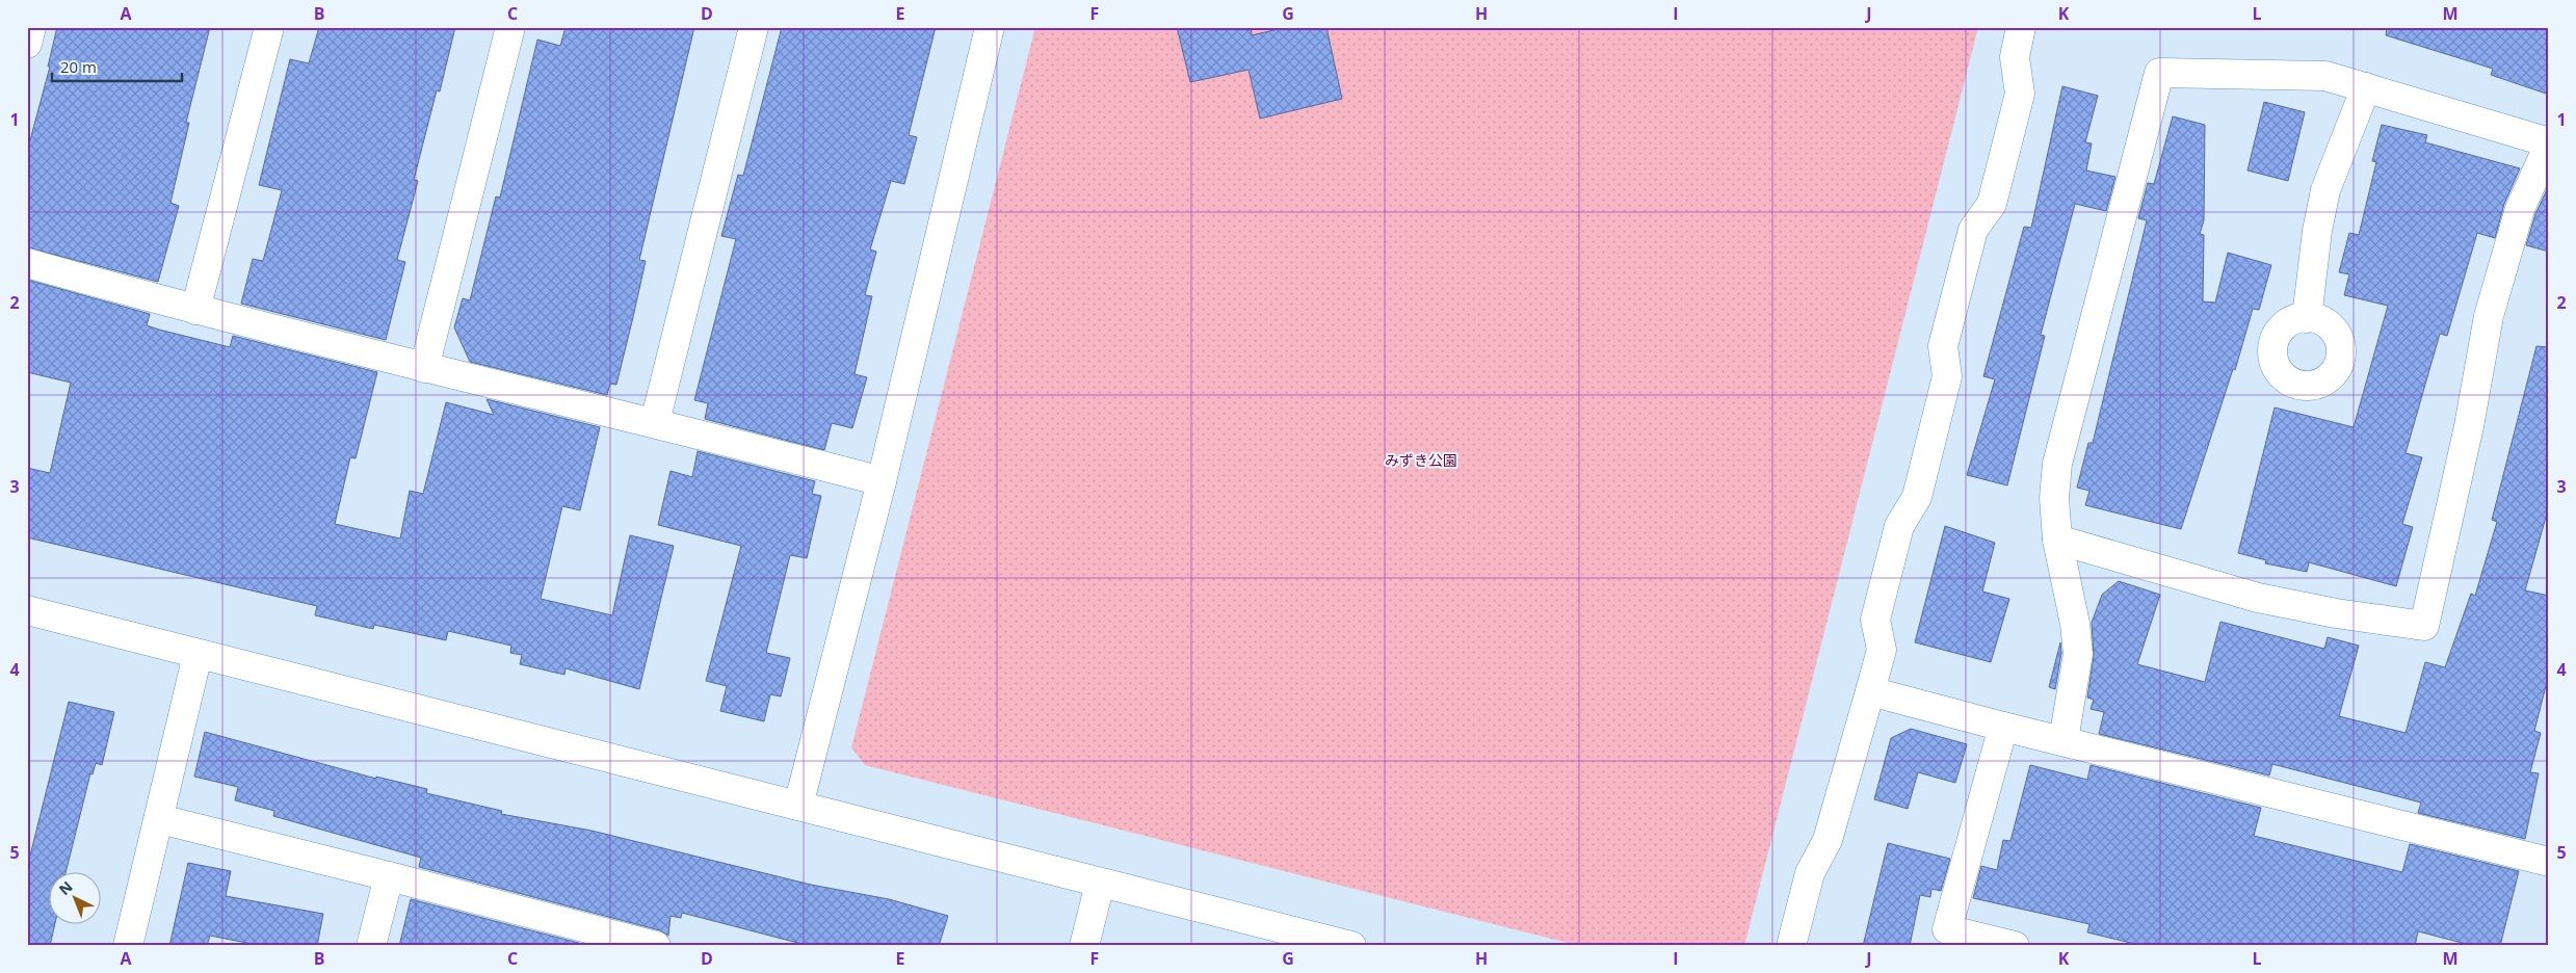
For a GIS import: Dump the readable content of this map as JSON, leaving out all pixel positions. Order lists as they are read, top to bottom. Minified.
{"parks":["みずき公園"],"scale_bar":"20 m","north":"top left","grid":{"columns":["A","B","C","D","E","F","G","H","I","J","K","L","M"],"rows":["1","2","3","4","5"]}}
